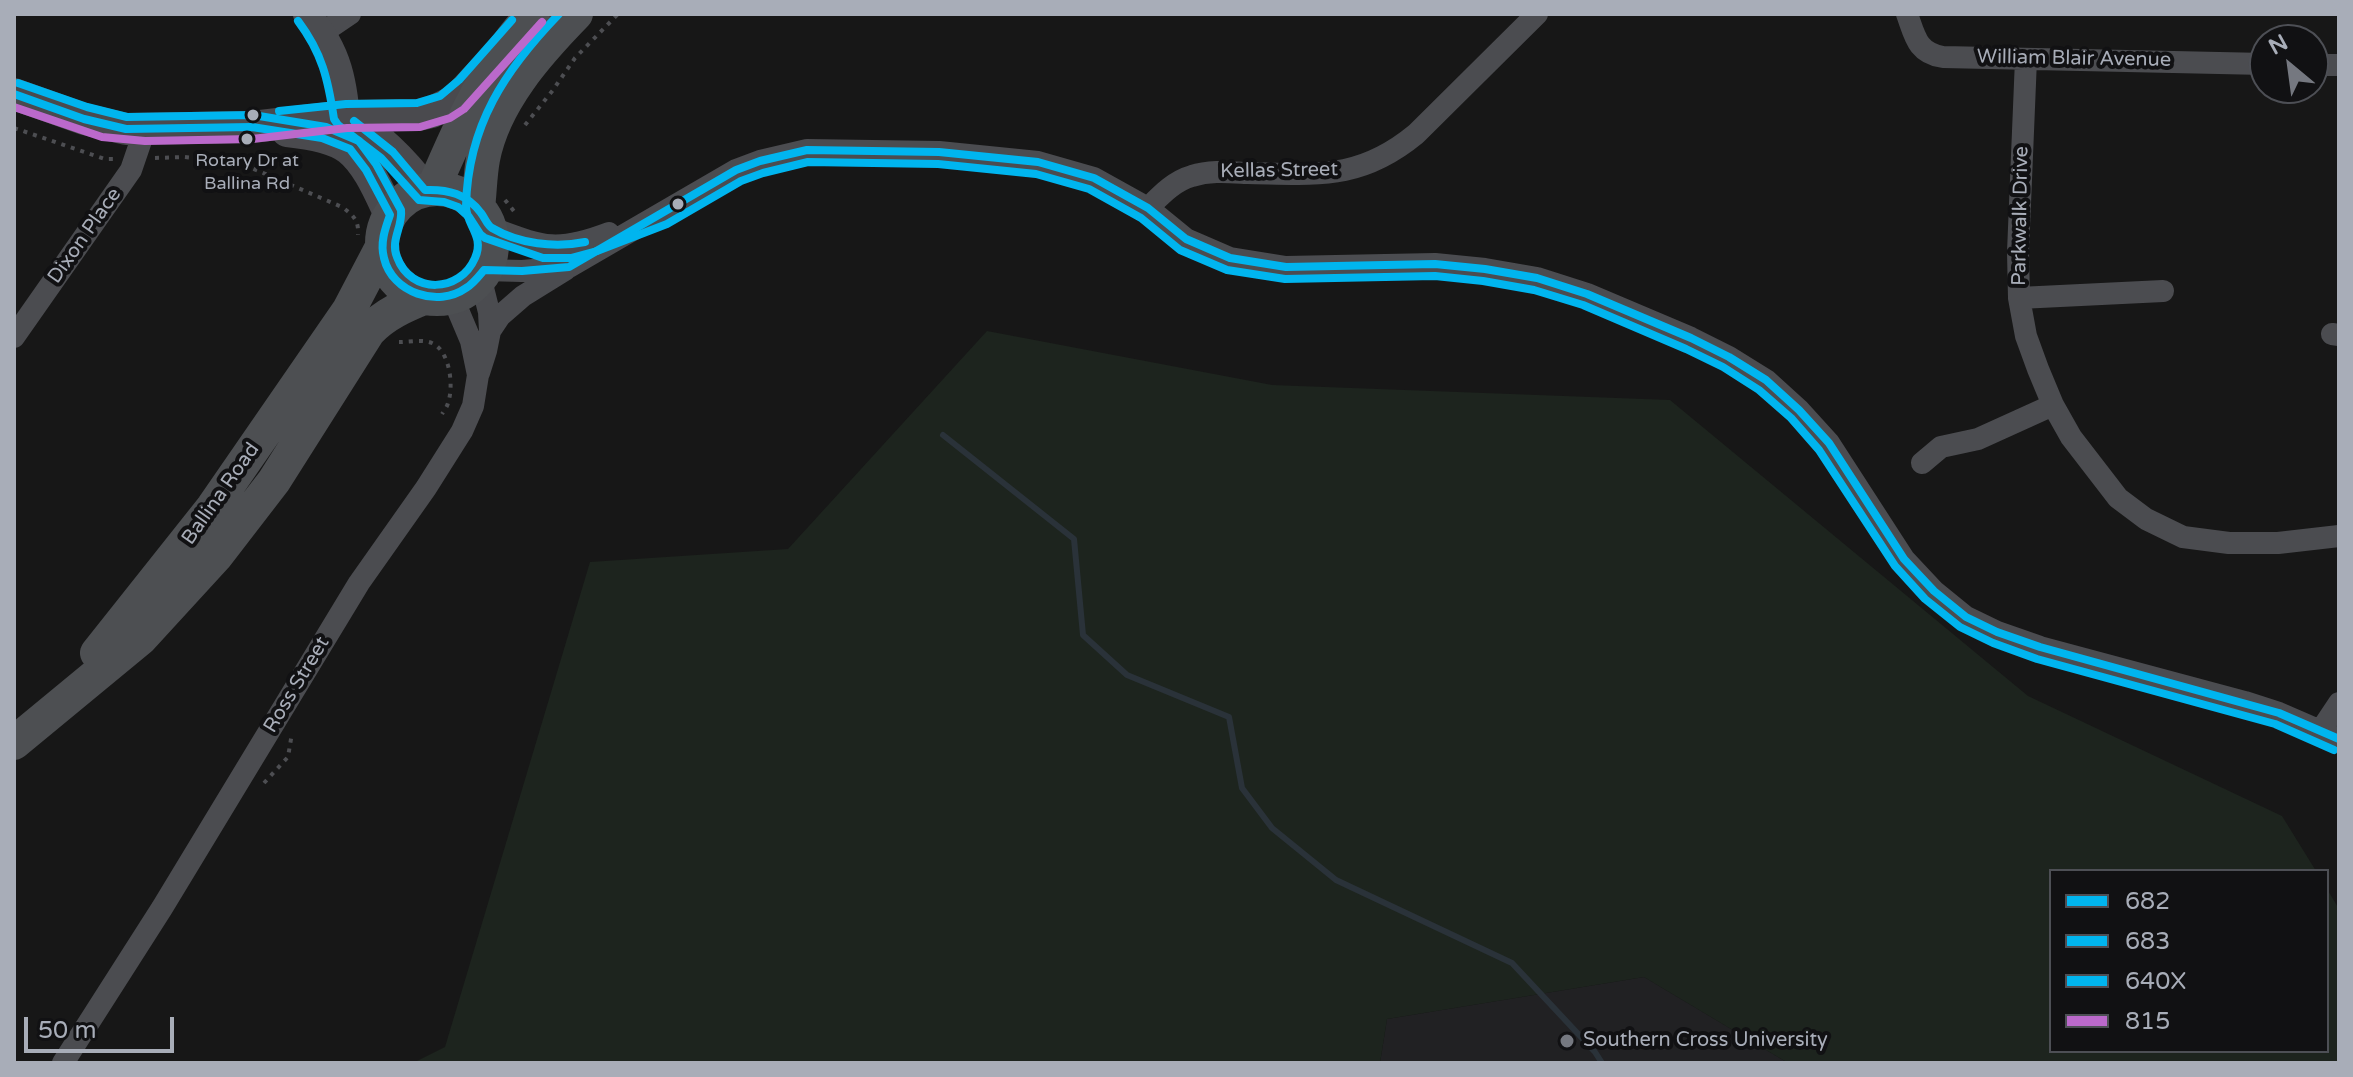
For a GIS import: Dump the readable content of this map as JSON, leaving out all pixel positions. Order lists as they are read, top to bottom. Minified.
{"streets":{"main road":["Ballina Road"],"street":["William Blair Avenue","Kellas Street","Parkwalk Drive","Dixon Place","Ross Street"]},"crossings":[["William Blair Avenue","Parkwalk Drive"],["Ballina Road","Ross Street"]],"places":["Rotary Dr at Ballina Rd","Southern Cross University"],"lines":["transit line 640X","transit line 683","transit line 815","transit line 682"],"legend":["682","683","640X","815"],"scale_bar":"50 m","north":"top left"}
